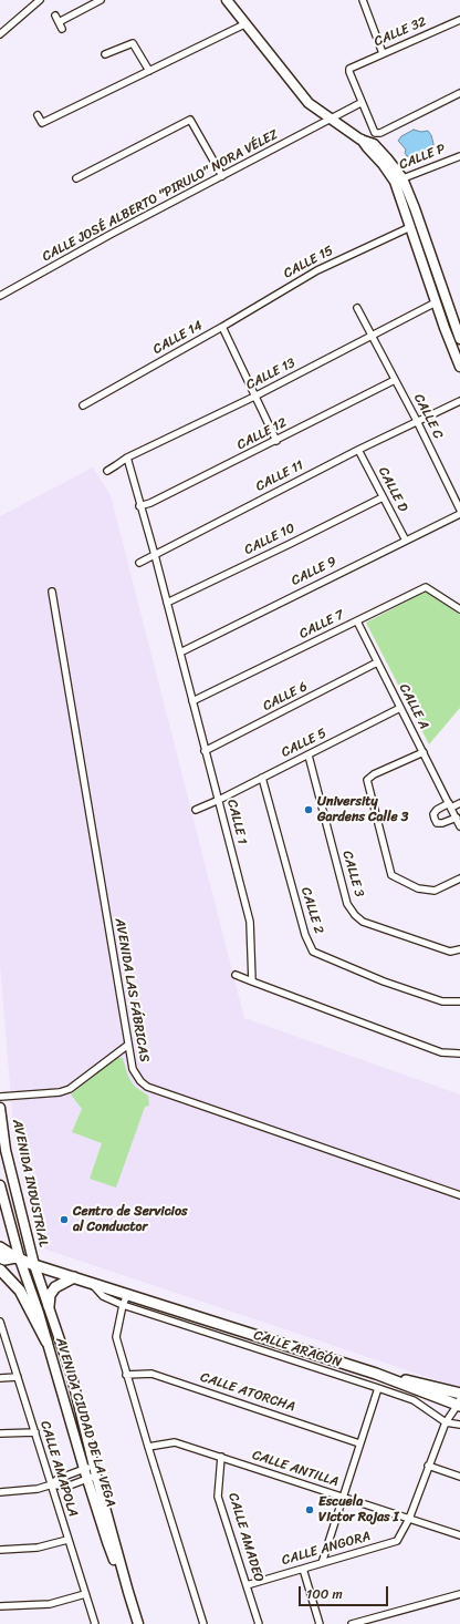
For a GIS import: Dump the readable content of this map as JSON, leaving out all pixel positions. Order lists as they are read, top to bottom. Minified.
{"streets":{"street":["CALLE 32","CALLE P","CALLE JOSÉ ALBERTO \"PIRULO\" NORA VÉLEZ","CALLE 15","CALLE 14","CALLE 13","CALLE C","CALLE 12","CALLE 11","CALLE D","CALLE 10","CALLE 9","CALLE 7","CALLE 6","CALLE A","CALLE 5","CALLE 1","CALLE 3","CALLE 2","AVENIDA LAS FÁBRICAS","AVENIDA INDUSTRIAL","CALLE ARAGÓN","CALLE ATORCHA","AVENIDA CIUDAD DE LA VEGA","CALLE AMAPOLA","CALLE ANTILLA","CALLE AMADEO","CALLE ANGORA"]},"crossings":[["CALLE 32","CALLE JOSÉ ALBERTO \"PIRULO\" NORA VÉLEZ"],["CALLE 15","CALLE 14"],["CALLE 14","CALLE 13"],["CALLE 14","CALLE 12"],["CALLE 13","CALLE C"],["CALLE 13","CALLE 1"],["CALLE C","CALLE 12"],["CALLE C","CALLE 11"],["CALLE 12","CALLE 1"],["CALLE 11","CALLE D"],["CALLE 11","CALLE 1"],["CALLE D","CALLE 10"],["CALLE D","CALLE 9"],["CALLE 10","CALLE 1"],["CALLE 9","CALLE 1"],["CALLE 7","CALLE A"],["CALLE 7","CALLE 1"],["CALLE 6","CALLE A"],["CALLE 6","CALLE 1"],["CALLE A","CALLE 5"],["CALLE 5","CALLE 1"],["CALLE 5","CALLE 3"],["CALLE 5","CALLE 2"],["AVENIDA INDUSTRIAL","AVENIDA CIUDAD DE LA VEGA"],["CALLE ARAGÓN","CALLE ANGORA"],["CALLE ANTILLA","CALLE AMADEO"],["CALLE ANTILLA","CALLE ANGORA"],["CALLE AMADEO","CALLE ANGORA"]],"places":["University Gardens Calle 3","Centro de Servicios al Conductor","Escuela Victor Rojas I"],"scale_bar":"100 m"}
